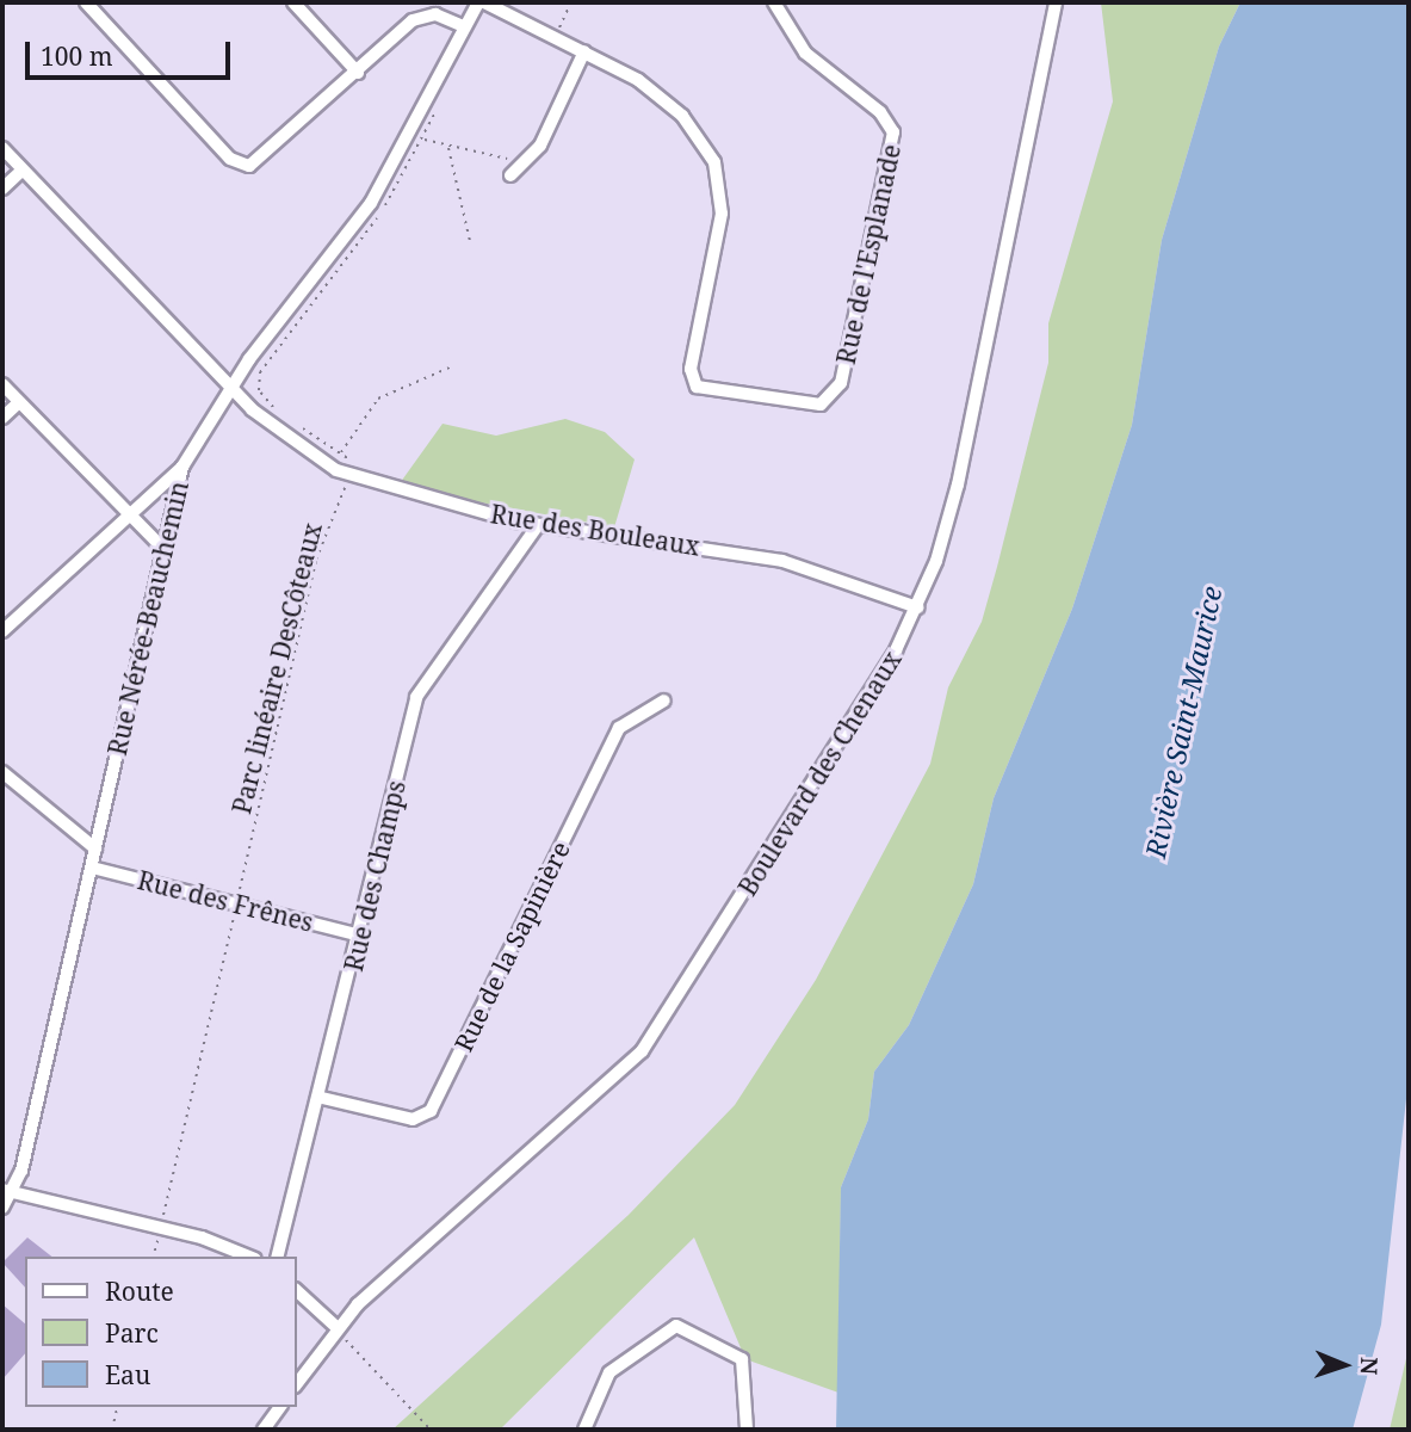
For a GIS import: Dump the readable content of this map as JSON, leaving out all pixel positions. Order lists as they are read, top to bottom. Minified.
{"streets":{"street":["Rue de l'Esplanade","Rue des Bouleaux","Rue Nérée-Beauchemin","Boulevard des Chenaux","Rue des Champs","Rue des Frênes","Rue de la Sapinière"],"path":["Parc linéaire DesCôteaux"]},"crossings":[["Rue de l'Esplanade","Rue Nérée-Beauchemin"],["Rue des Bouleaux","Rue Nérée-Beauchemin"],["Rue des Bouleaux","Parc linéaire DesCôteaux"],["Rue des Bouleaux","Boulevard des Chenaux"],["Rue des Bouleaux","Rue des Champs"],["Rue Nérée-Beauchemin","Rue des Frênes"],["Parc linéaire DesCôteaux","Rue des Frênes"],["Rue des Champs","Rue des Frênes"],["Rue des Champs","Rue de la Sapinière"]],"water":["Rivière Saint-Maurice"],"legend":["Route","Parc","Eau"],"scale_bar":"100 m","north":"right"}
